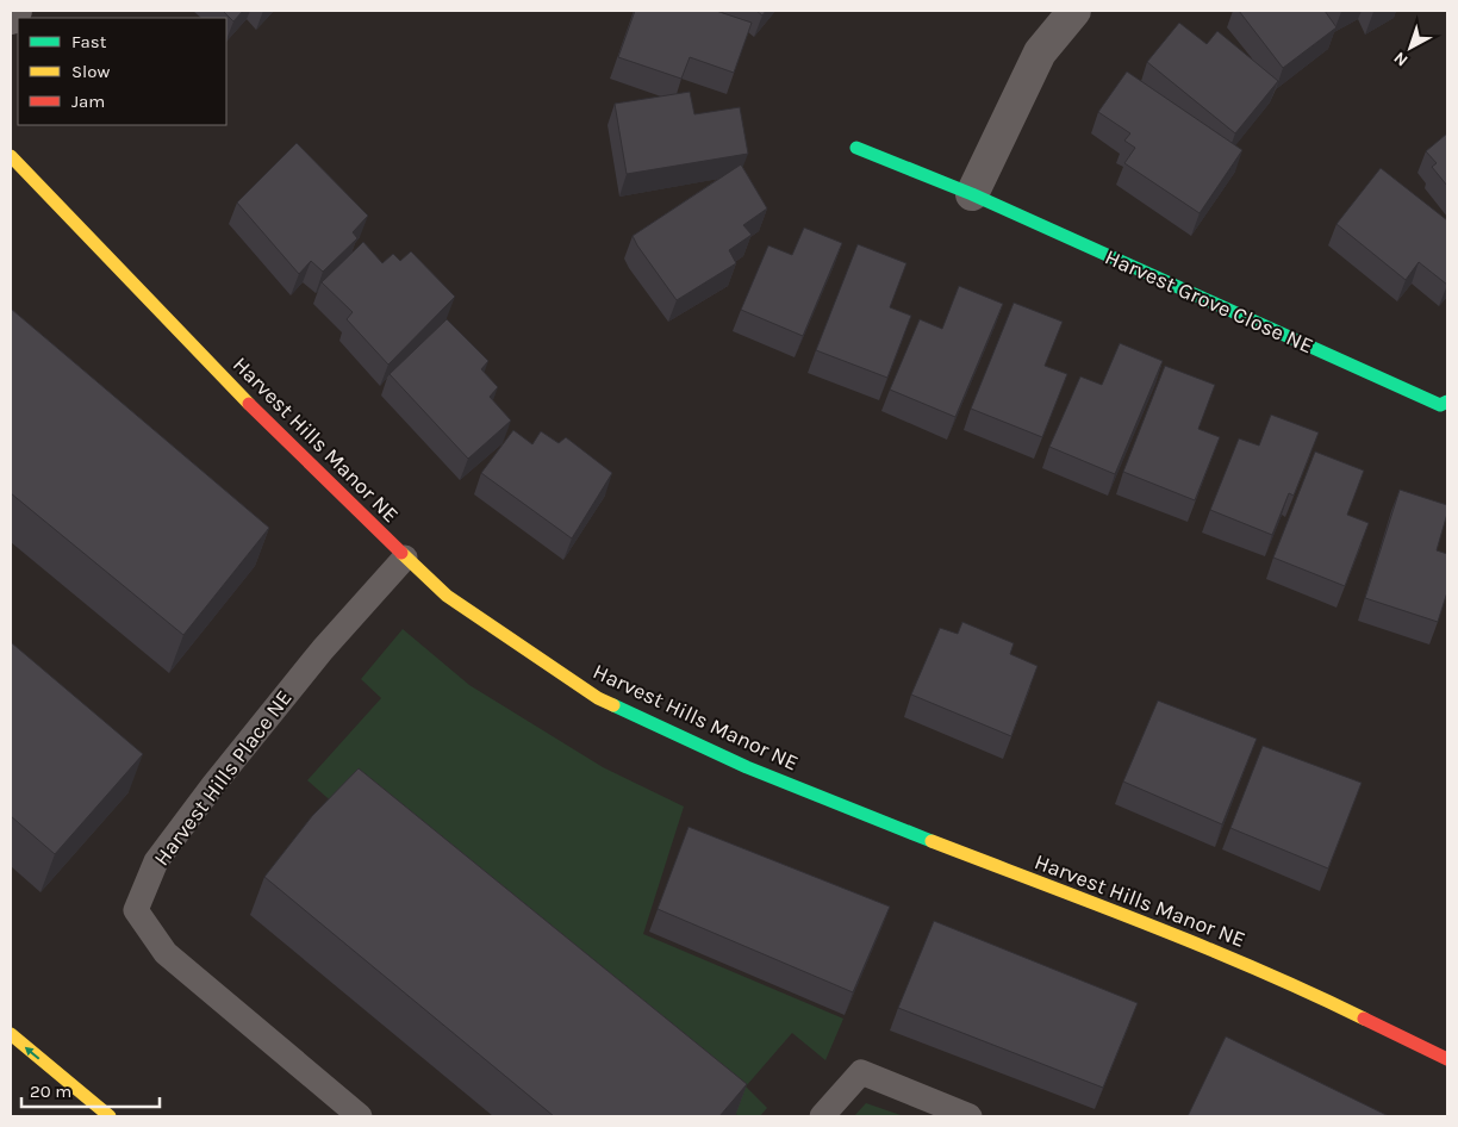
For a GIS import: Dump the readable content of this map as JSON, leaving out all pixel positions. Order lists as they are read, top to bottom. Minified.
{"streets":{"street":["Harvest Grove Close NE","Harvest Hills Manor NE"],"lane":["Harvest Hills Place NE"]},"crossings":[["Harvest Hills Manor NE","Harvest Hills Place NE"]],"legend":["Fast","Slow","Jam"],"scale_bar":"20 m","north":"bottom left"}
